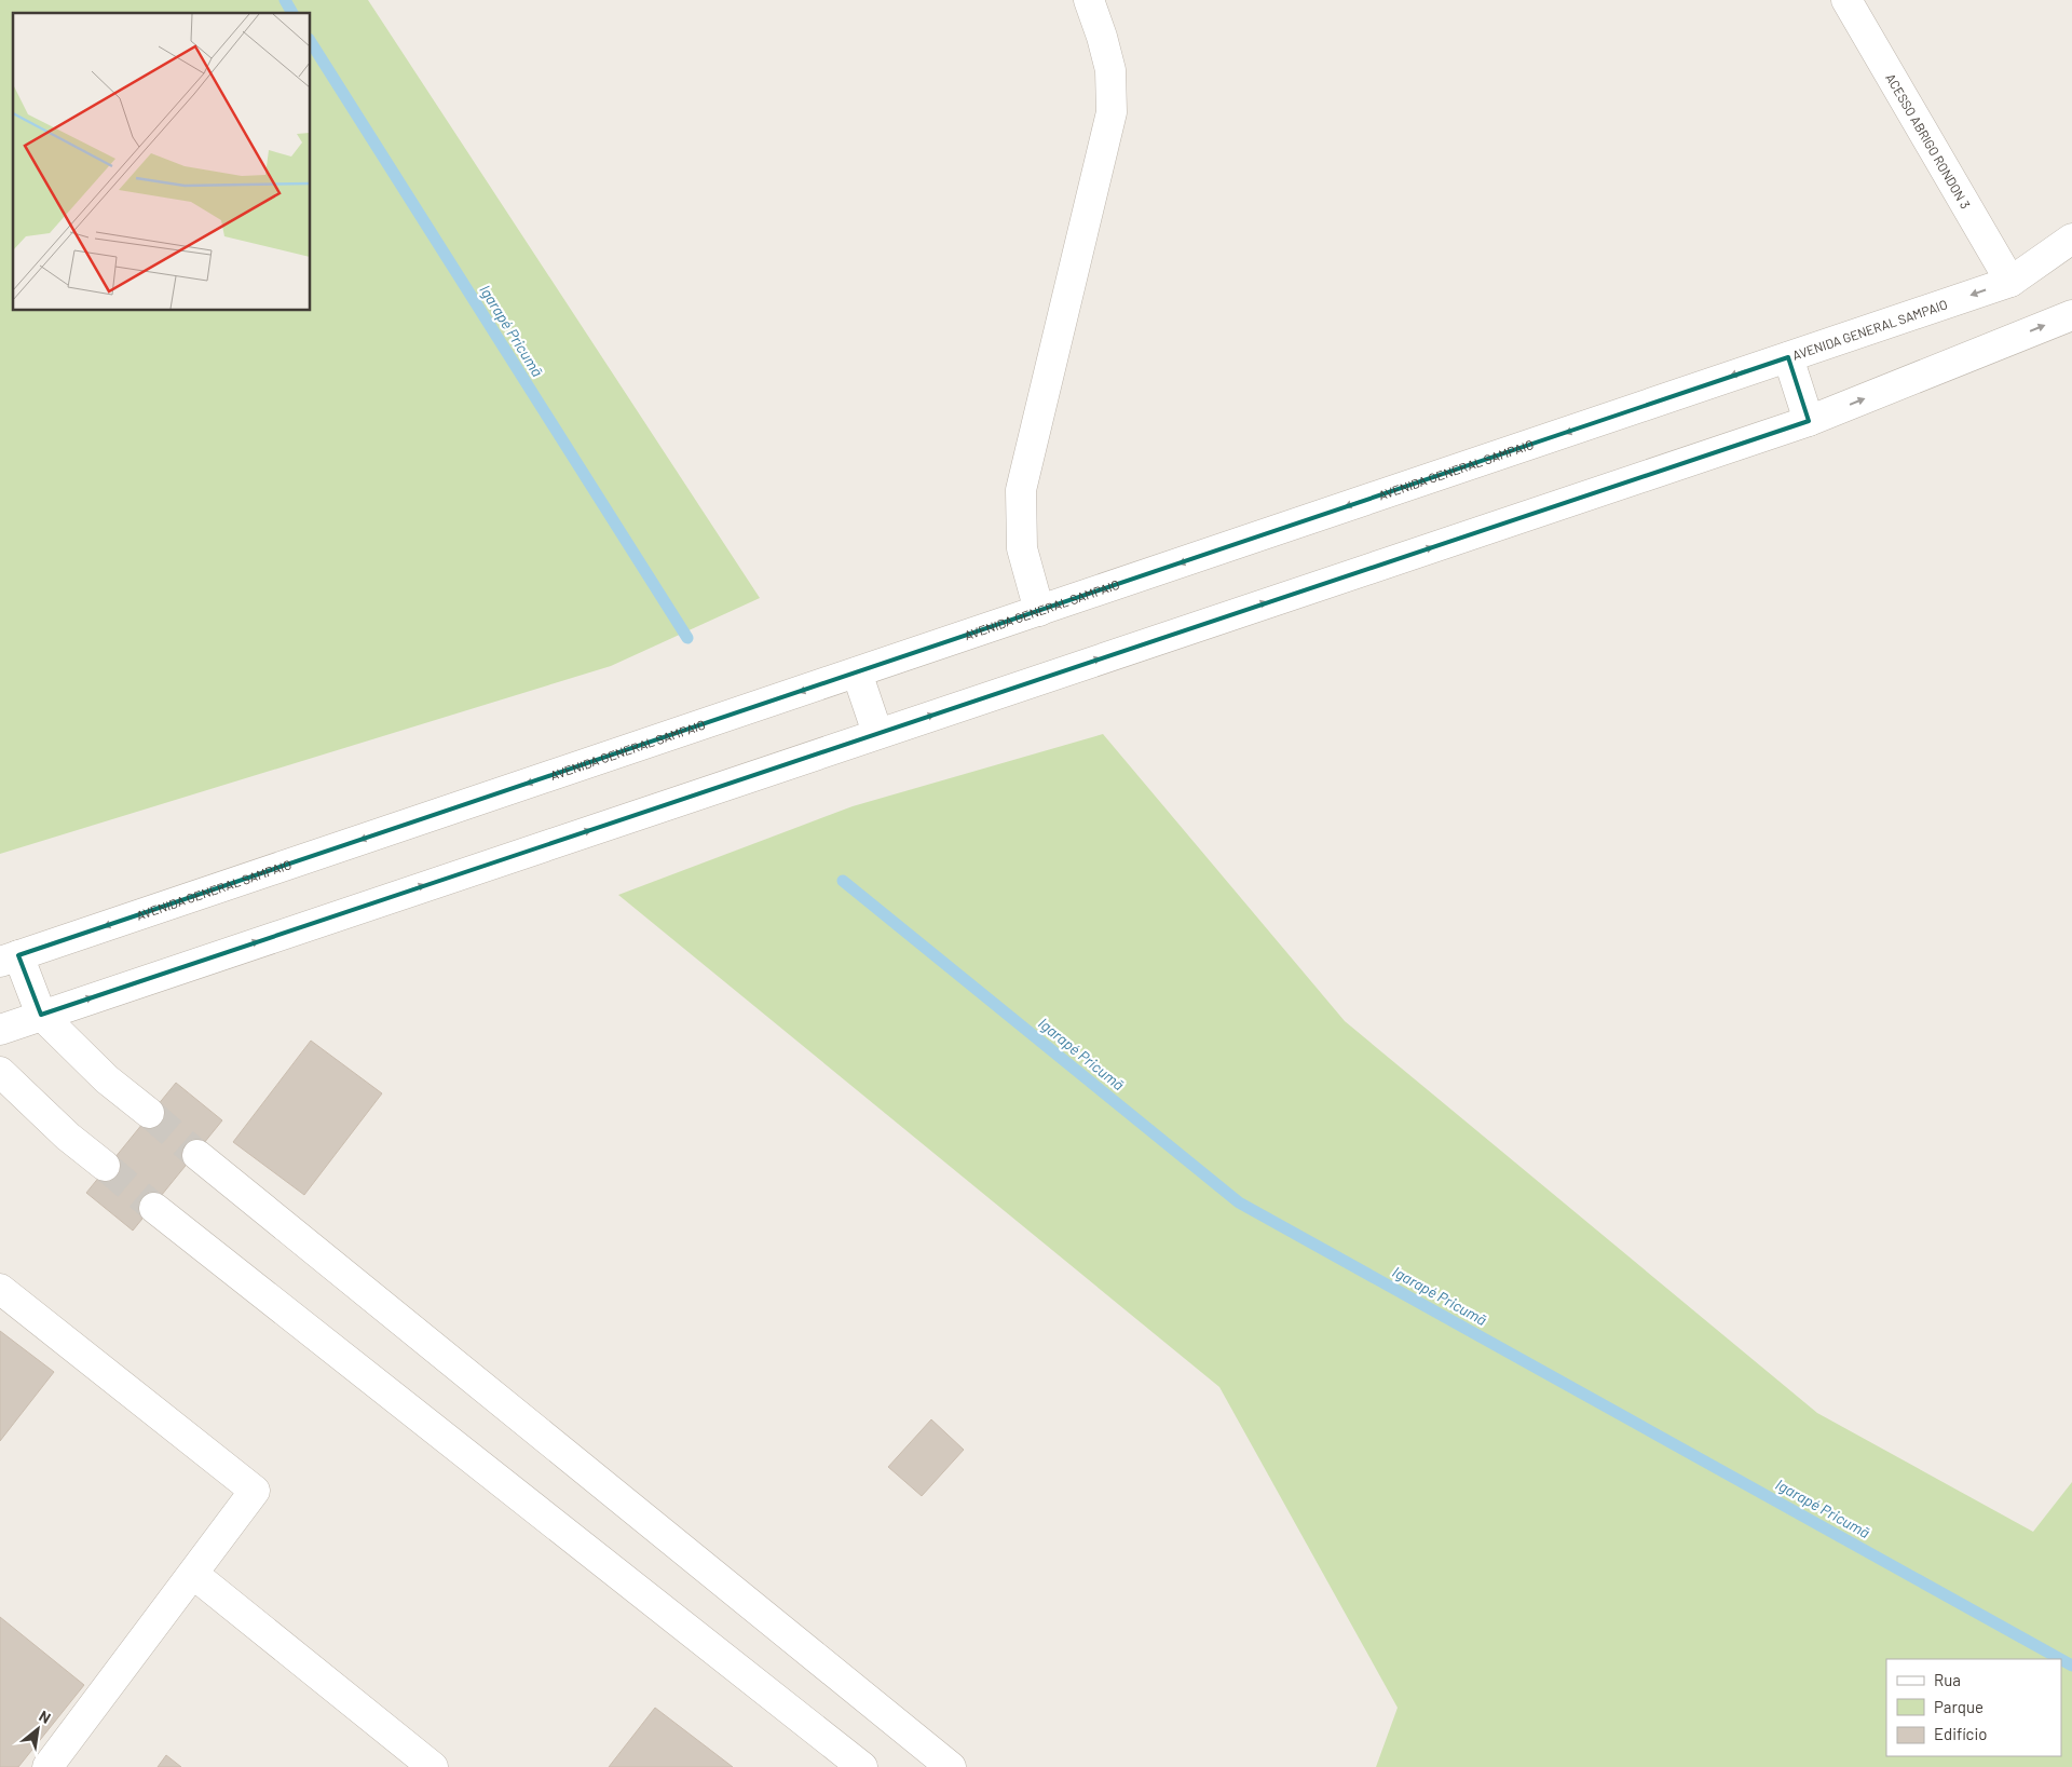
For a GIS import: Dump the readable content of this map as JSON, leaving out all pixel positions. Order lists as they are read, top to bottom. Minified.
{"streets":{"street":["ACESSO ABRIGO RONDON 3","AVENIDA GENERAL SAMPAIO"]},"crossings":[["ACESSO ABRIGO RONDON 3","AVENIDA GENERAL SAMPAIO"]],"water":["Igarapé Pricumã"],"legend":["Rua","Parque","Edifício"],"north":"top right"}
